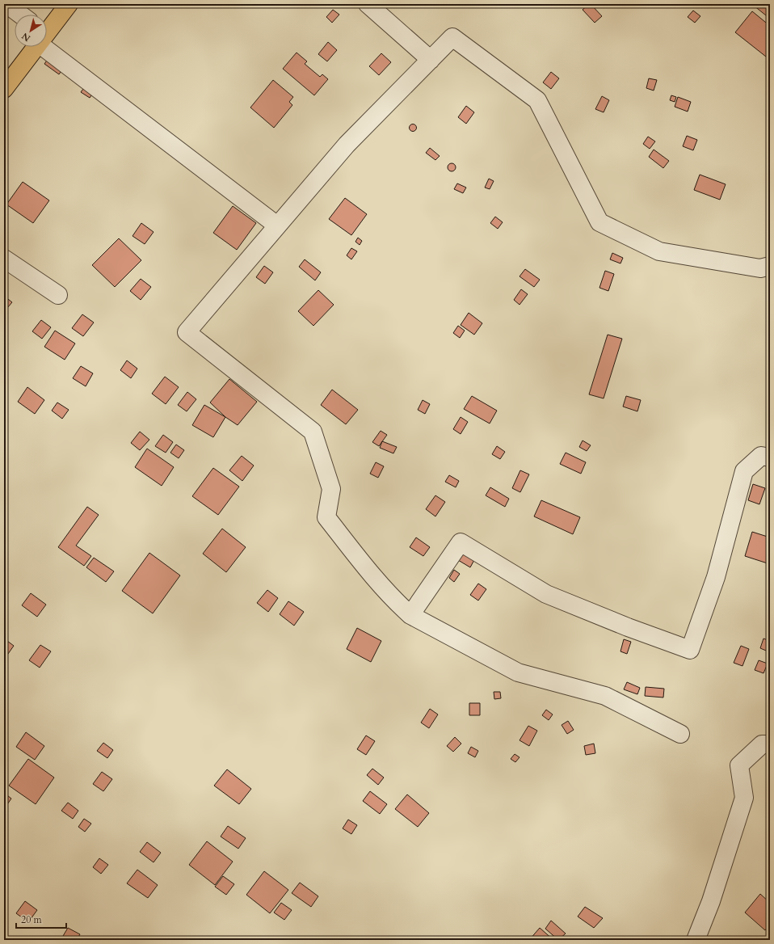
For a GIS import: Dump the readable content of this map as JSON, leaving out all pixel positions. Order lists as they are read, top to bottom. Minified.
{"scale_bar":"20 m","north":"bottom left"}
